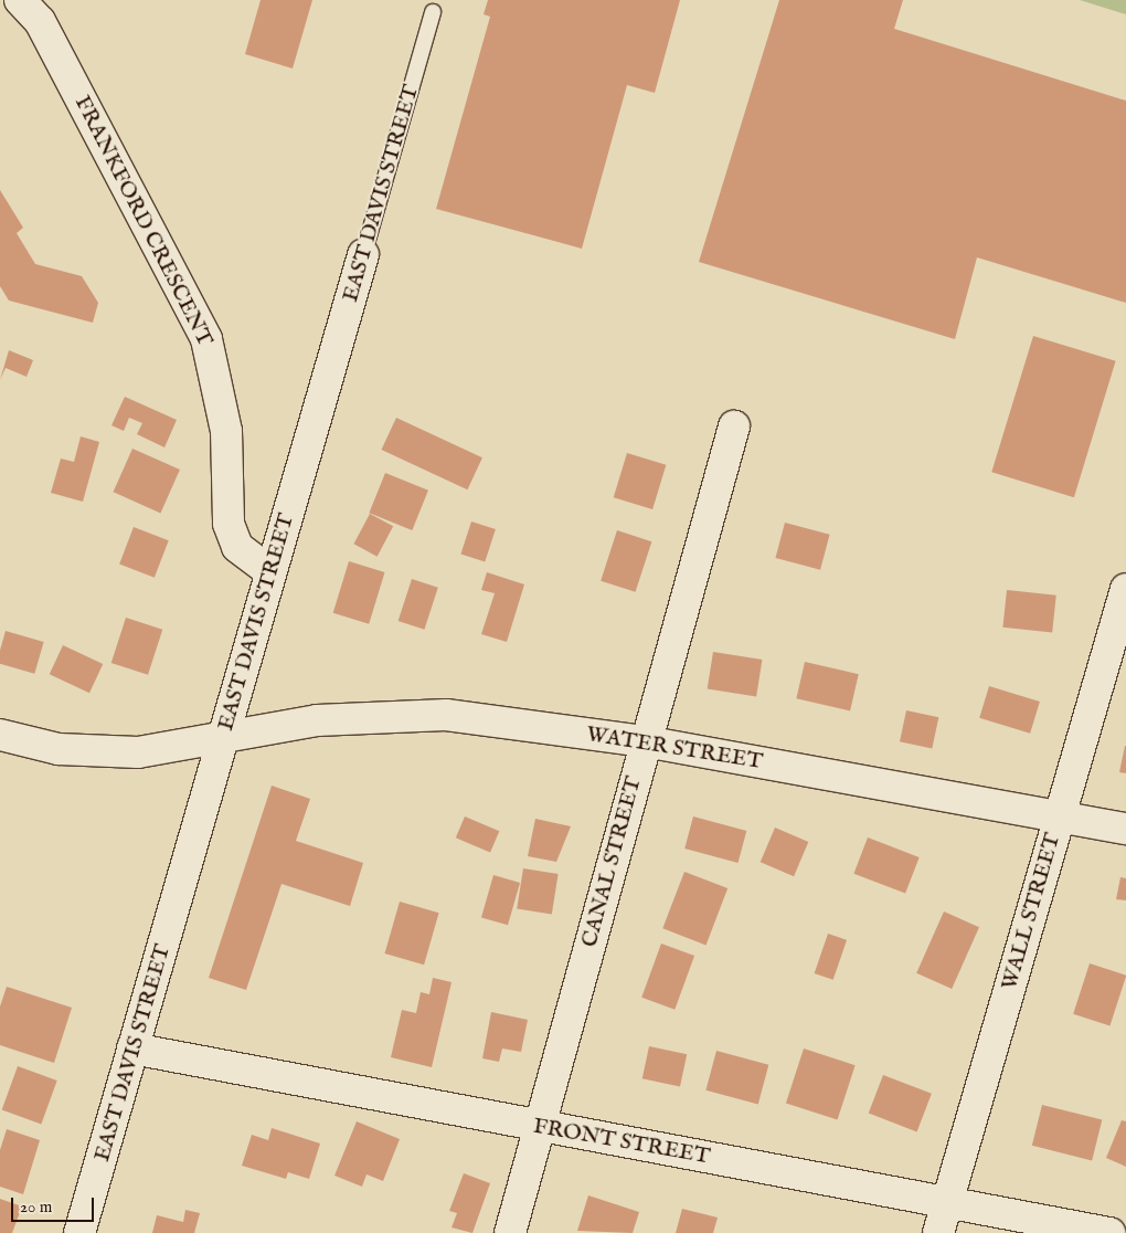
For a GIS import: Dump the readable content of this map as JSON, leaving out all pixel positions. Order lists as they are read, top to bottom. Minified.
{"streets":{"street":["EAST DAVIS STREET","FRANKFORD CRESCENT","WATER STREET","CANAL STREET","WALL STREET","FRONT STREET"]},"crossings":[["EAST DAVIS STREET","FRANKFORD CRESCENT"],["EAST DAVIS STREET","WATER STREET"],["EAST DAVIS STREET","FRONT STREET"],["WATER STREET","CANAL STREET"],["WATER STREET","WALL STREET"],["CANAL STREET","FRONT STREET"],["WALL STREET","FRONT STREET"]],"scale_bar":"20 m"}
